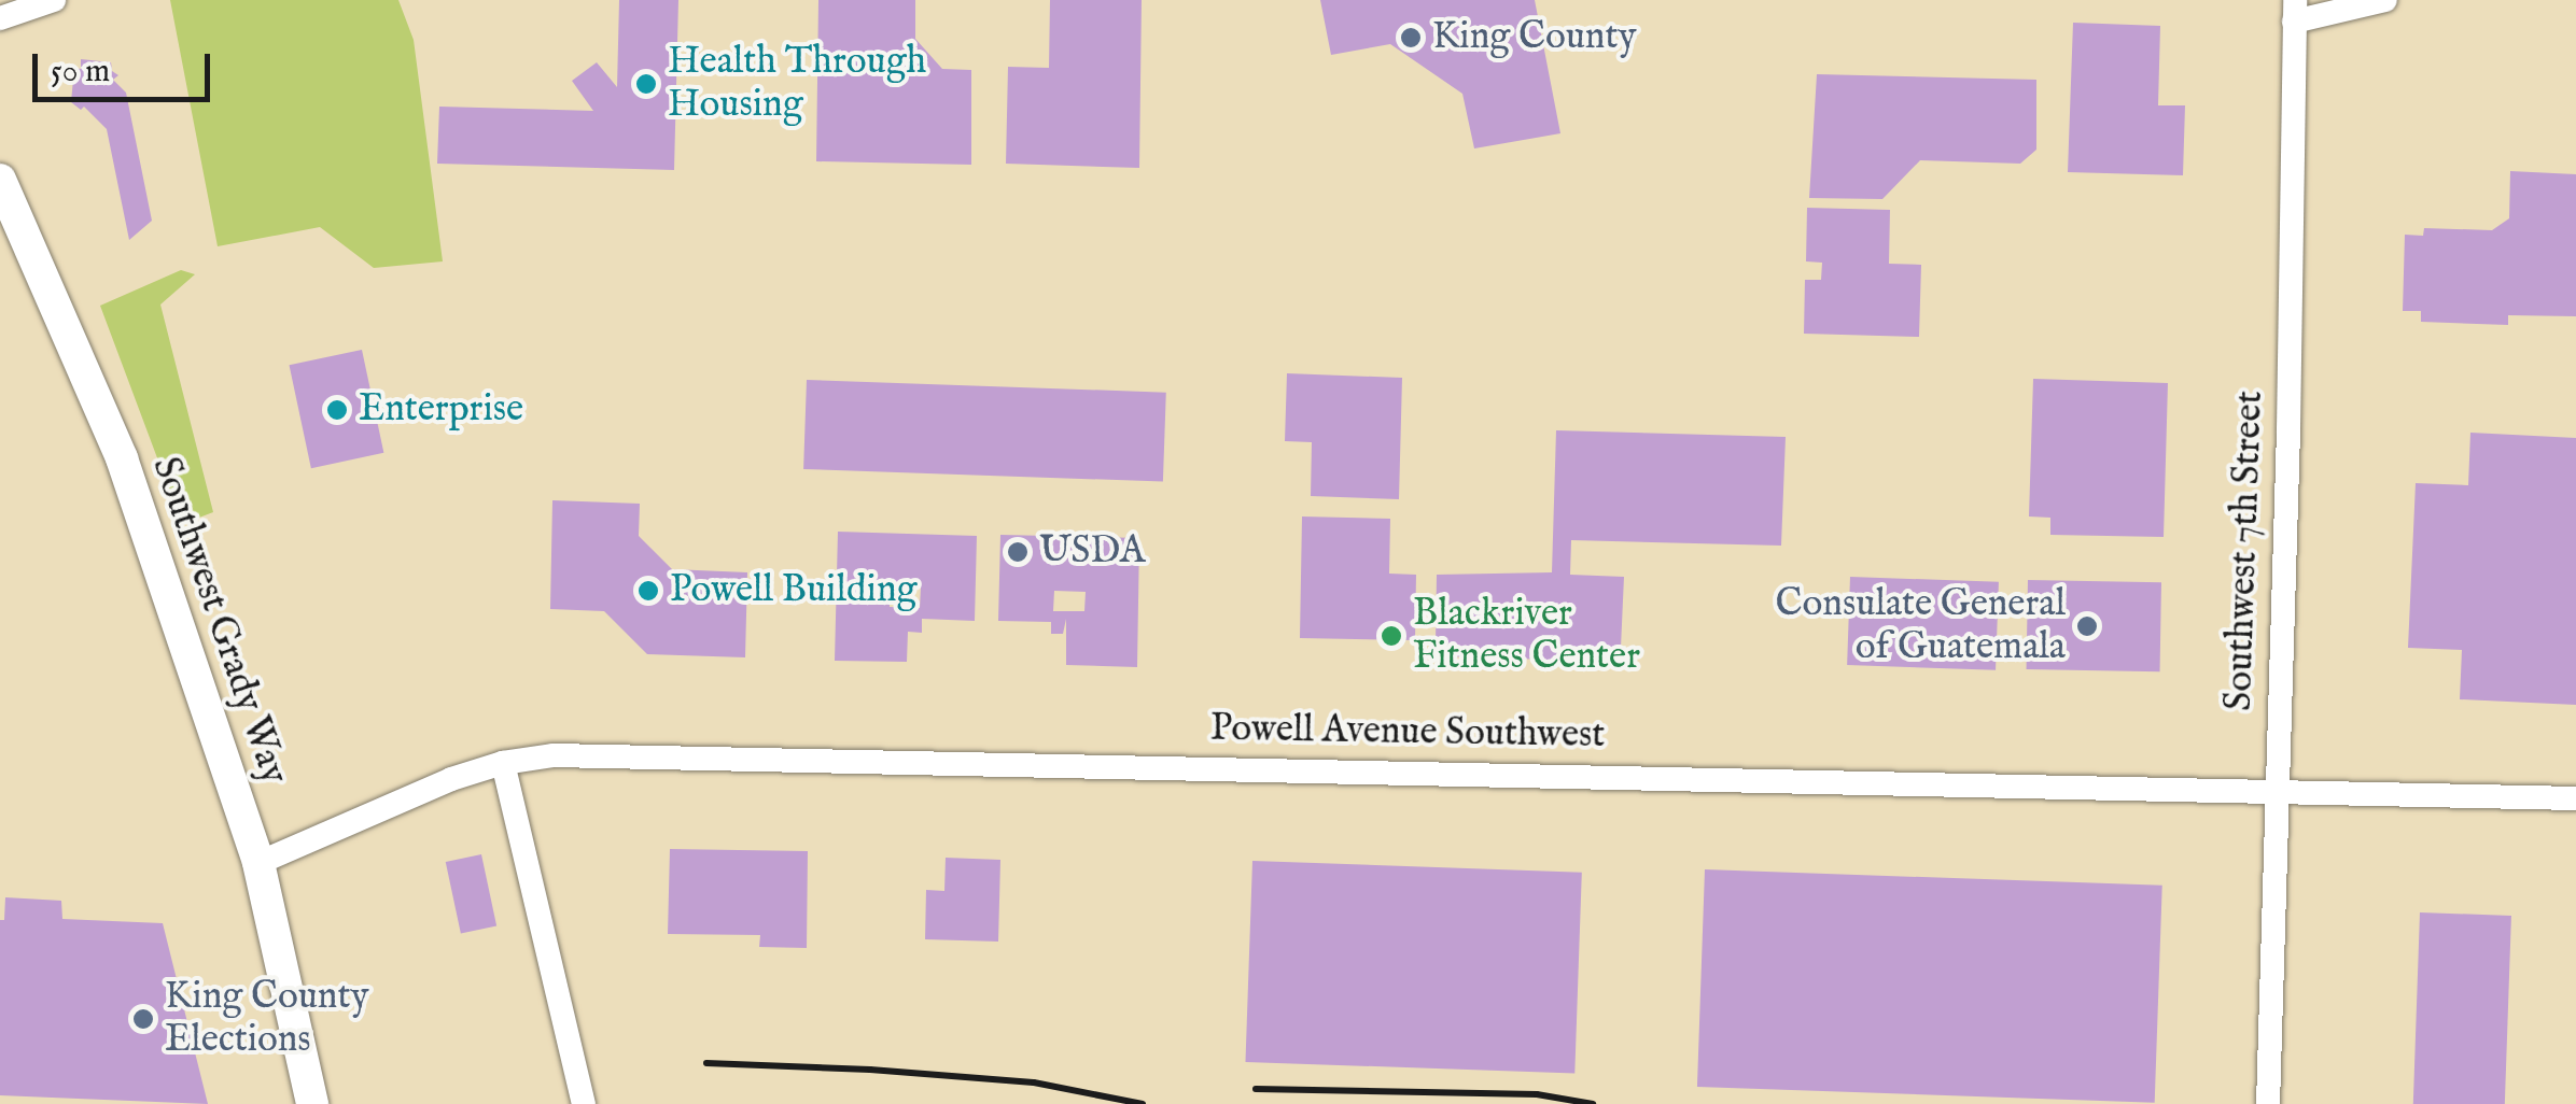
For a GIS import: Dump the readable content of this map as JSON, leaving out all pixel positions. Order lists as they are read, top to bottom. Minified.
{"streets":{"main road":["Southwest Grady Way"],"street":["Southwest 7th Street","Powell Avenue Southwest"]},"crossings":[["Southwest 7th Street","Powell Avenue Southwest"],["Southwest Grady Way","Powell Avenue Southwest"]],"places":["King County","Health Through Housing","Enterprise","USDA","Powell Building","Consulate General of Guatemala","Blackriver Fitness Center","King County Elections"],"scale_bar":"50 m"}
